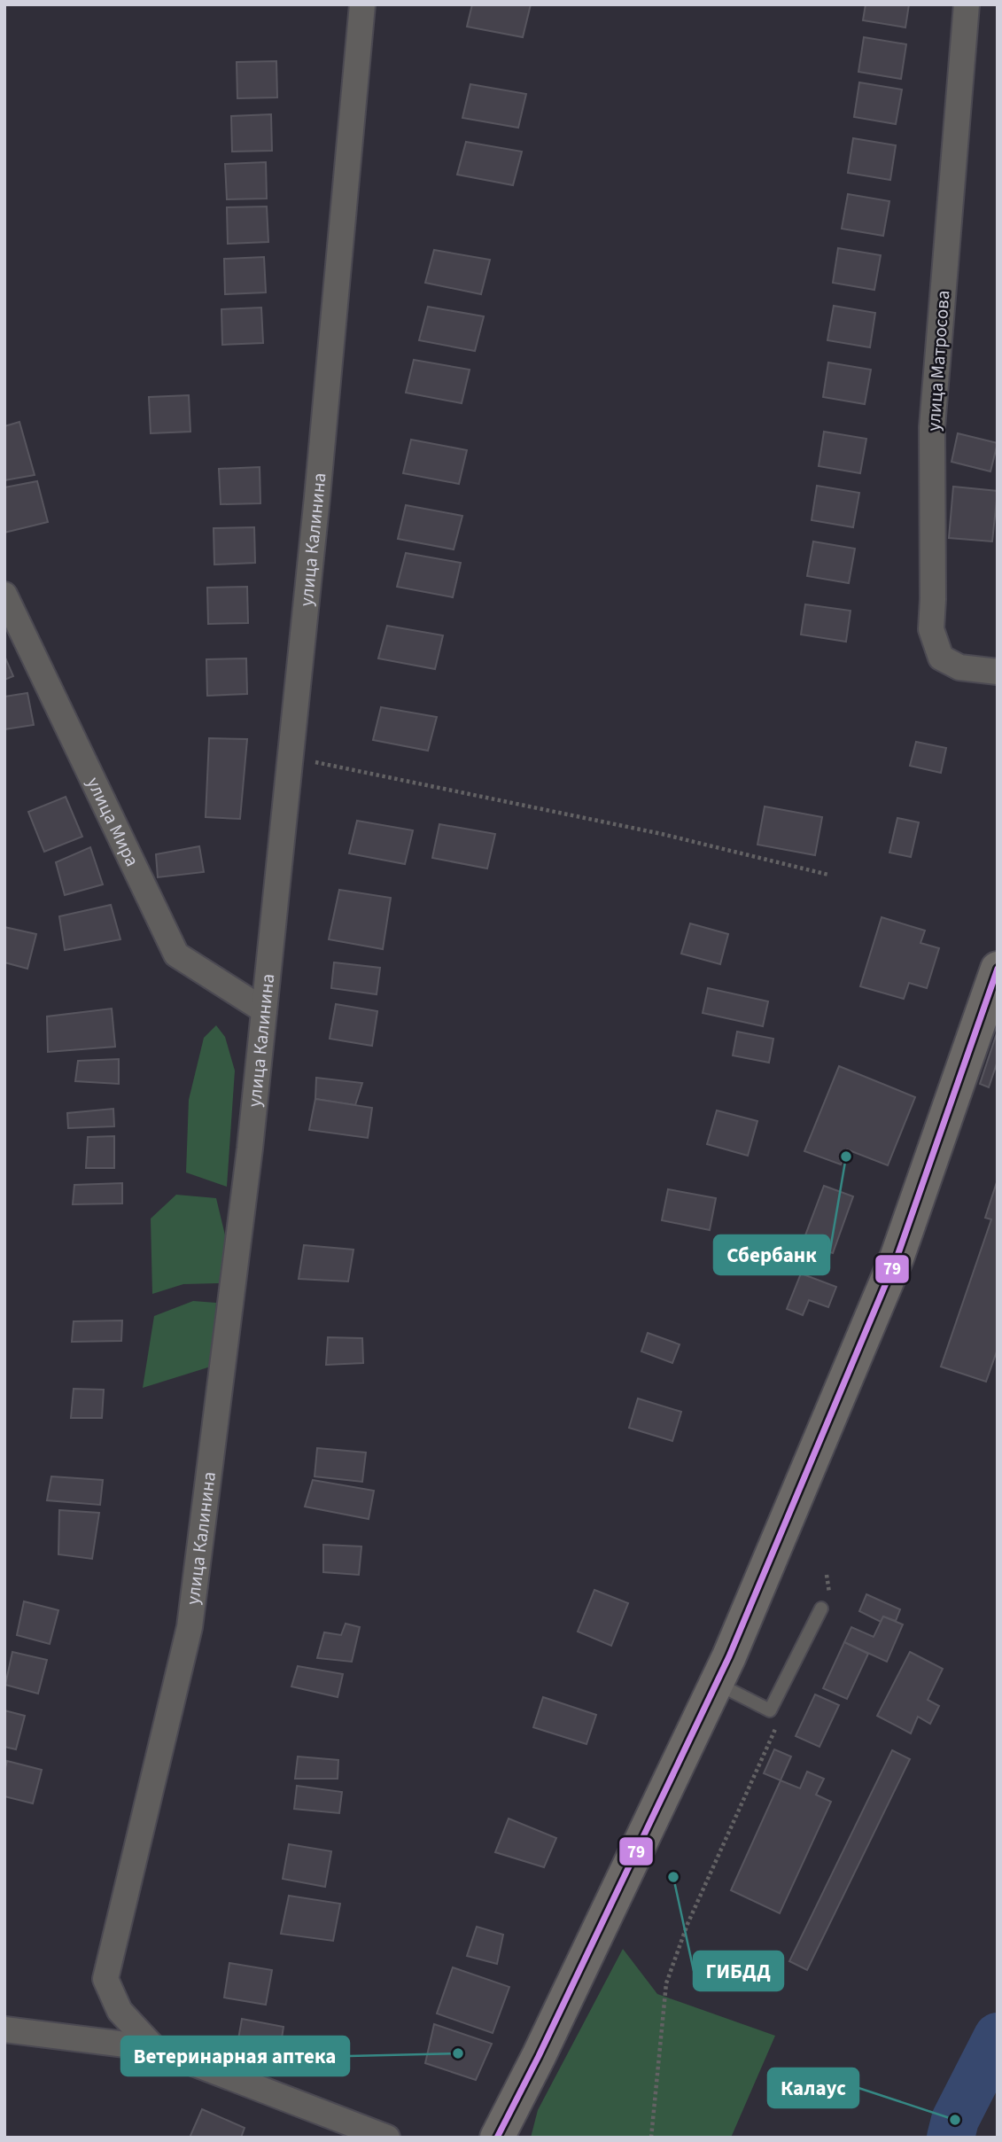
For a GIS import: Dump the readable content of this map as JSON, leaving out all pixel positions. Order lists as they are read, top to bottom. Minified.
{"streets":{"street":["улица Матросова","улица Калинина","улица Мира"]},"crossings":[["улица Калинина","улица Мира"]],"places":["Сбербанк","ГИБДД","Ветеринарная аптека","Калаус"],"lines":["transit line 79"]}
